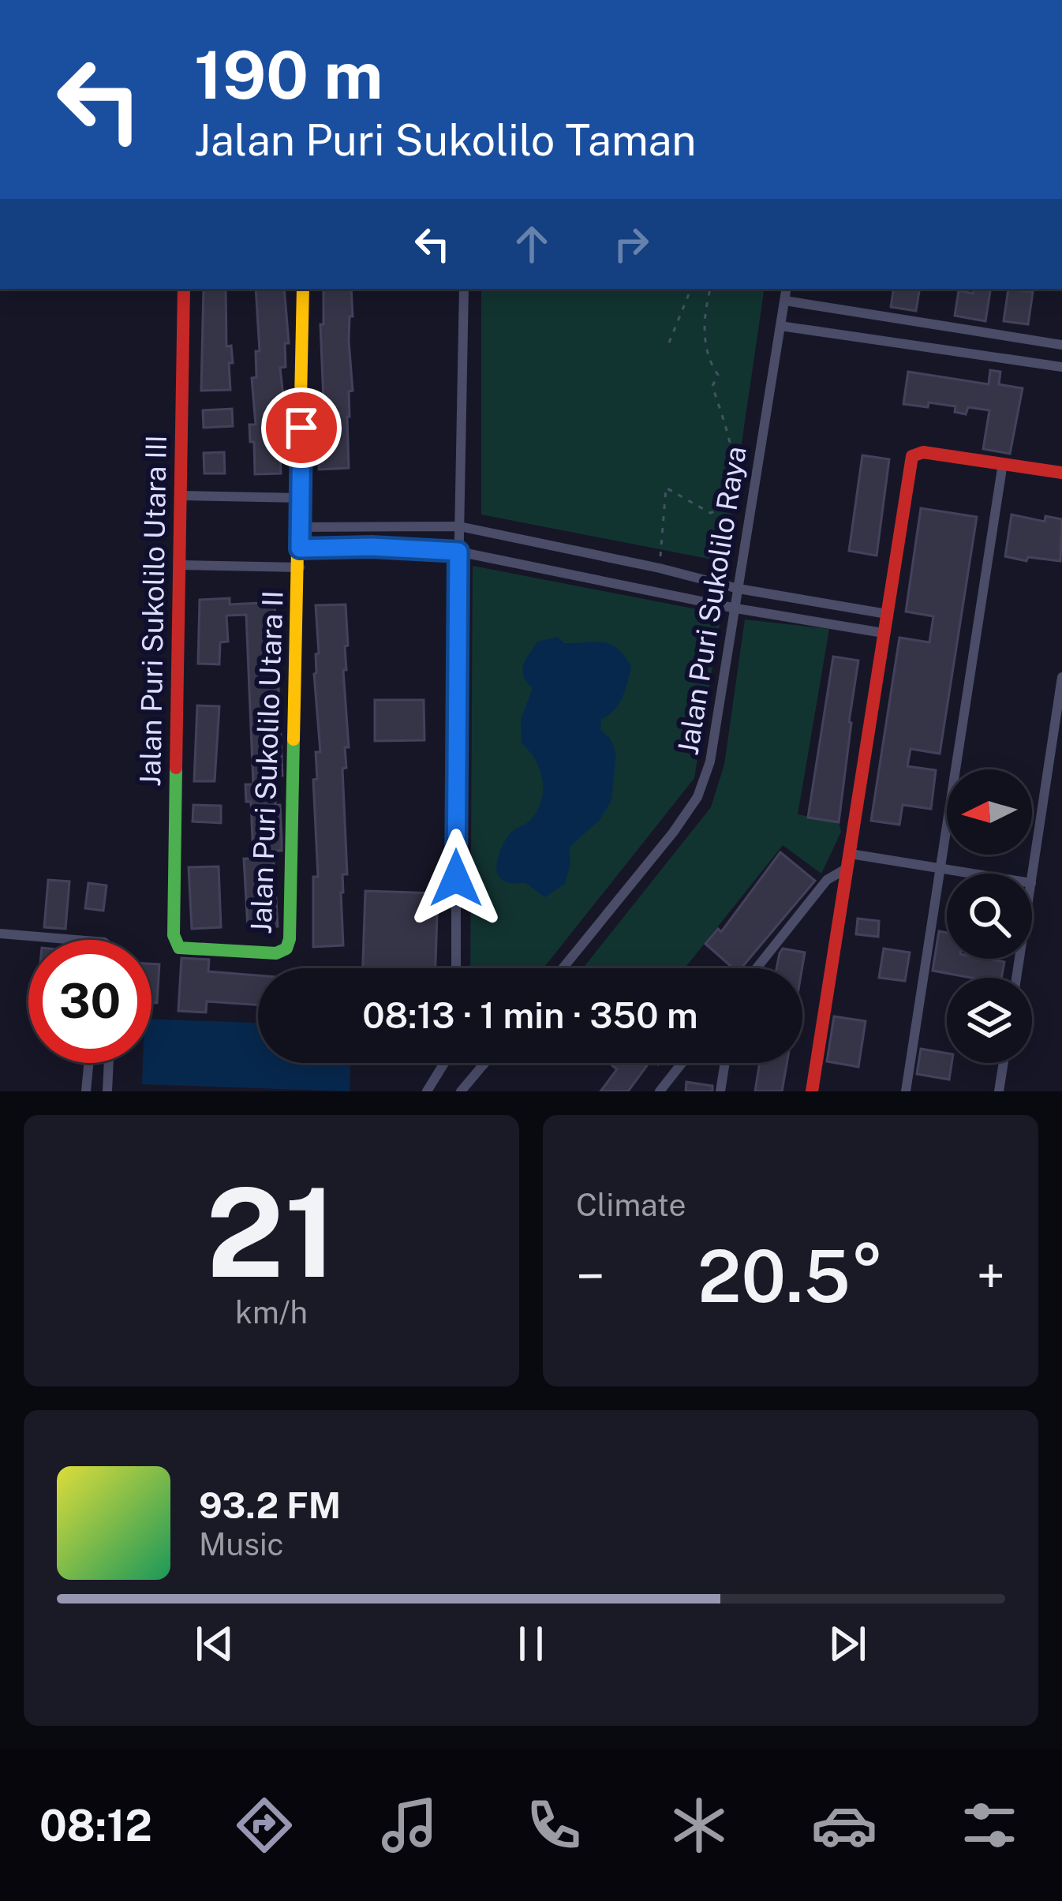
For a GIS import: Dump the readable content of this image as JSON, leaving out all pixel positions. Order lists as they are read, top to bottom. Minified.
{"streets":{"street":["Jalan Puri Sukolilo Raya","Jalan Puri Sukolilo Utara III","Jalan Puri Sukolilo Utara II"]},"crossings":[["Jalan Puri Sukolilo Utara III","Jalan Puri Sukolilo Utara II"]],"north":"left","page":{"turn":["190 m","Jalan Puri Sukolilo Taman"],"limit":"30","trip":"08:13 · 1 min · 350 m","tile":[["21","km/h"],"Climate"],"heat":["−","20.5°","+"],"song":["93.2 FM","Music"],"tabs":"08:12"}}
